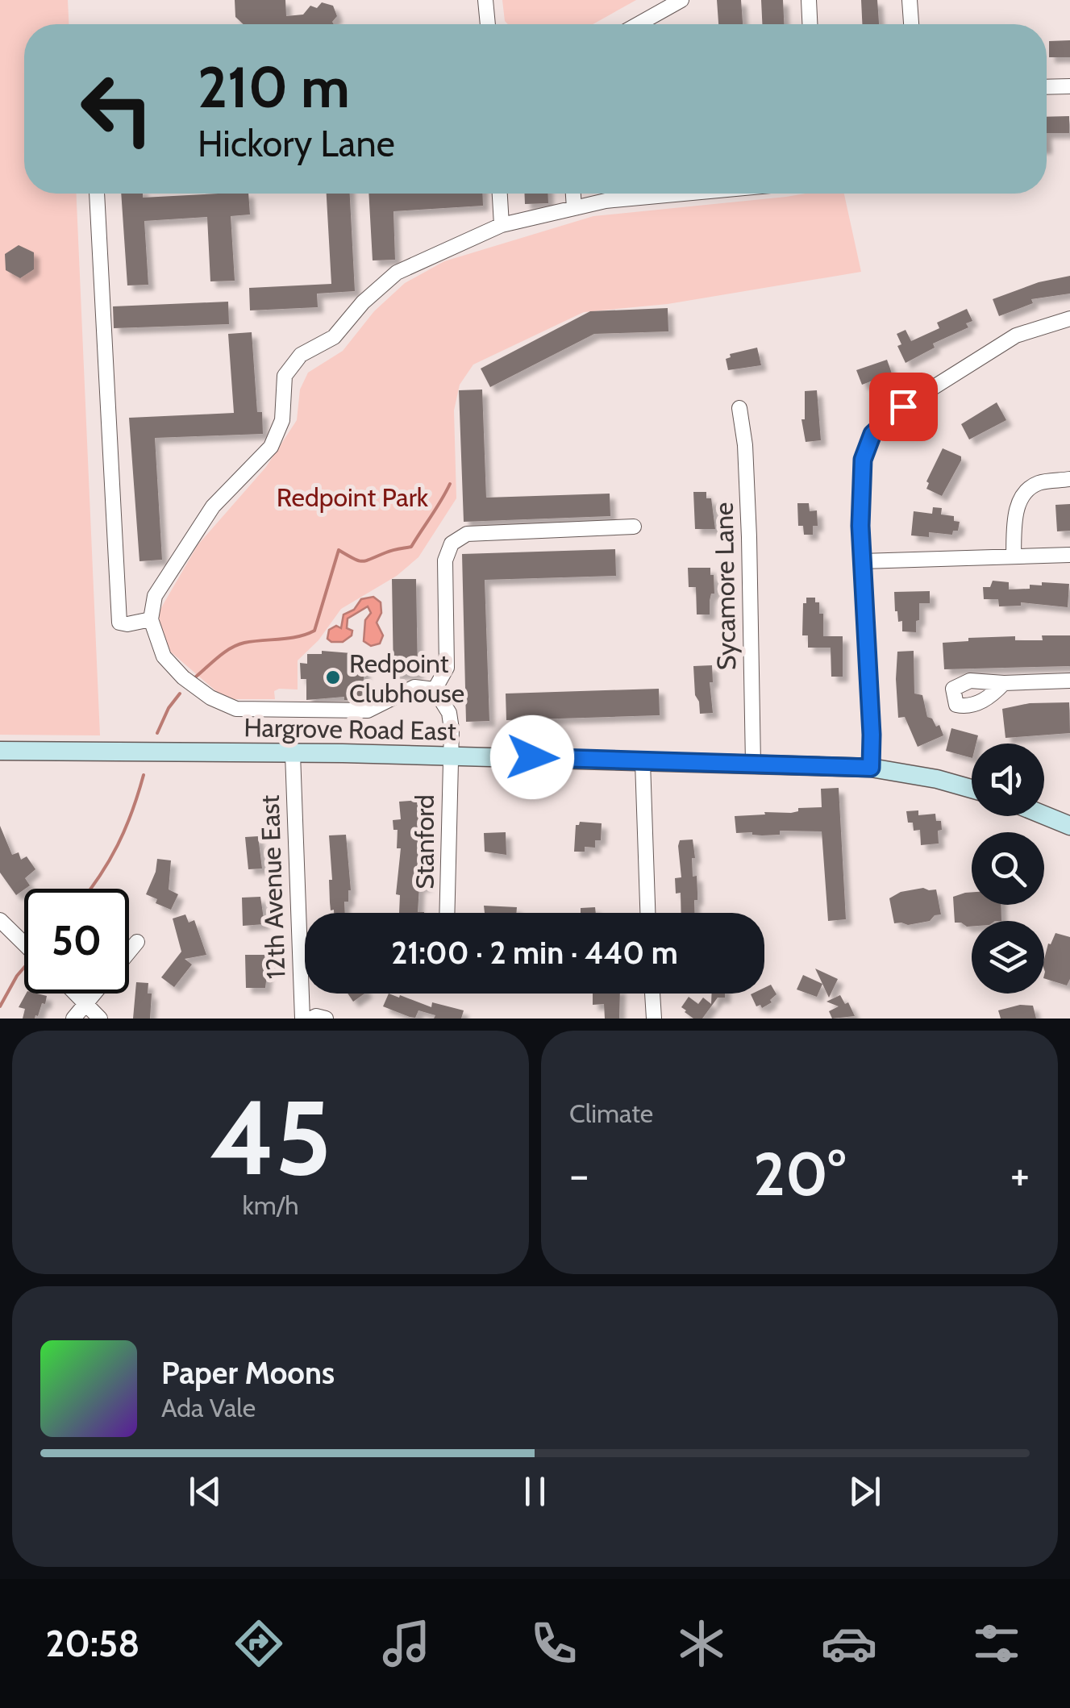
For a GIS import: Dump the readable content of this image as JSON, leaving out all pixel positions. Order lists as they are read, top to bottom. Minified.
{"streets":{"main road":["Hargrove Road East"],"street":["Sycamore Lane","Stanford","12th Avenue East"]},"crossings":[["Sycamore Lane","Hargrove Road East"],["Hargrove Road East","Stanford"],["Hargrove Road East","12th Avenue East"]],"parks":["Redpoint Park"],"places":["Redpoint Clubhouse"],"page":{"turn":["210 m","Hickory Lane"],"limit":"50","trip":"21:00 · 2 min · 440 m","tile":[["45","km/h"],"Climate"],"heat":["−","20°","+"],"song":["Paper Moons","Ada Vale"],"tabs":"20:58"}}
